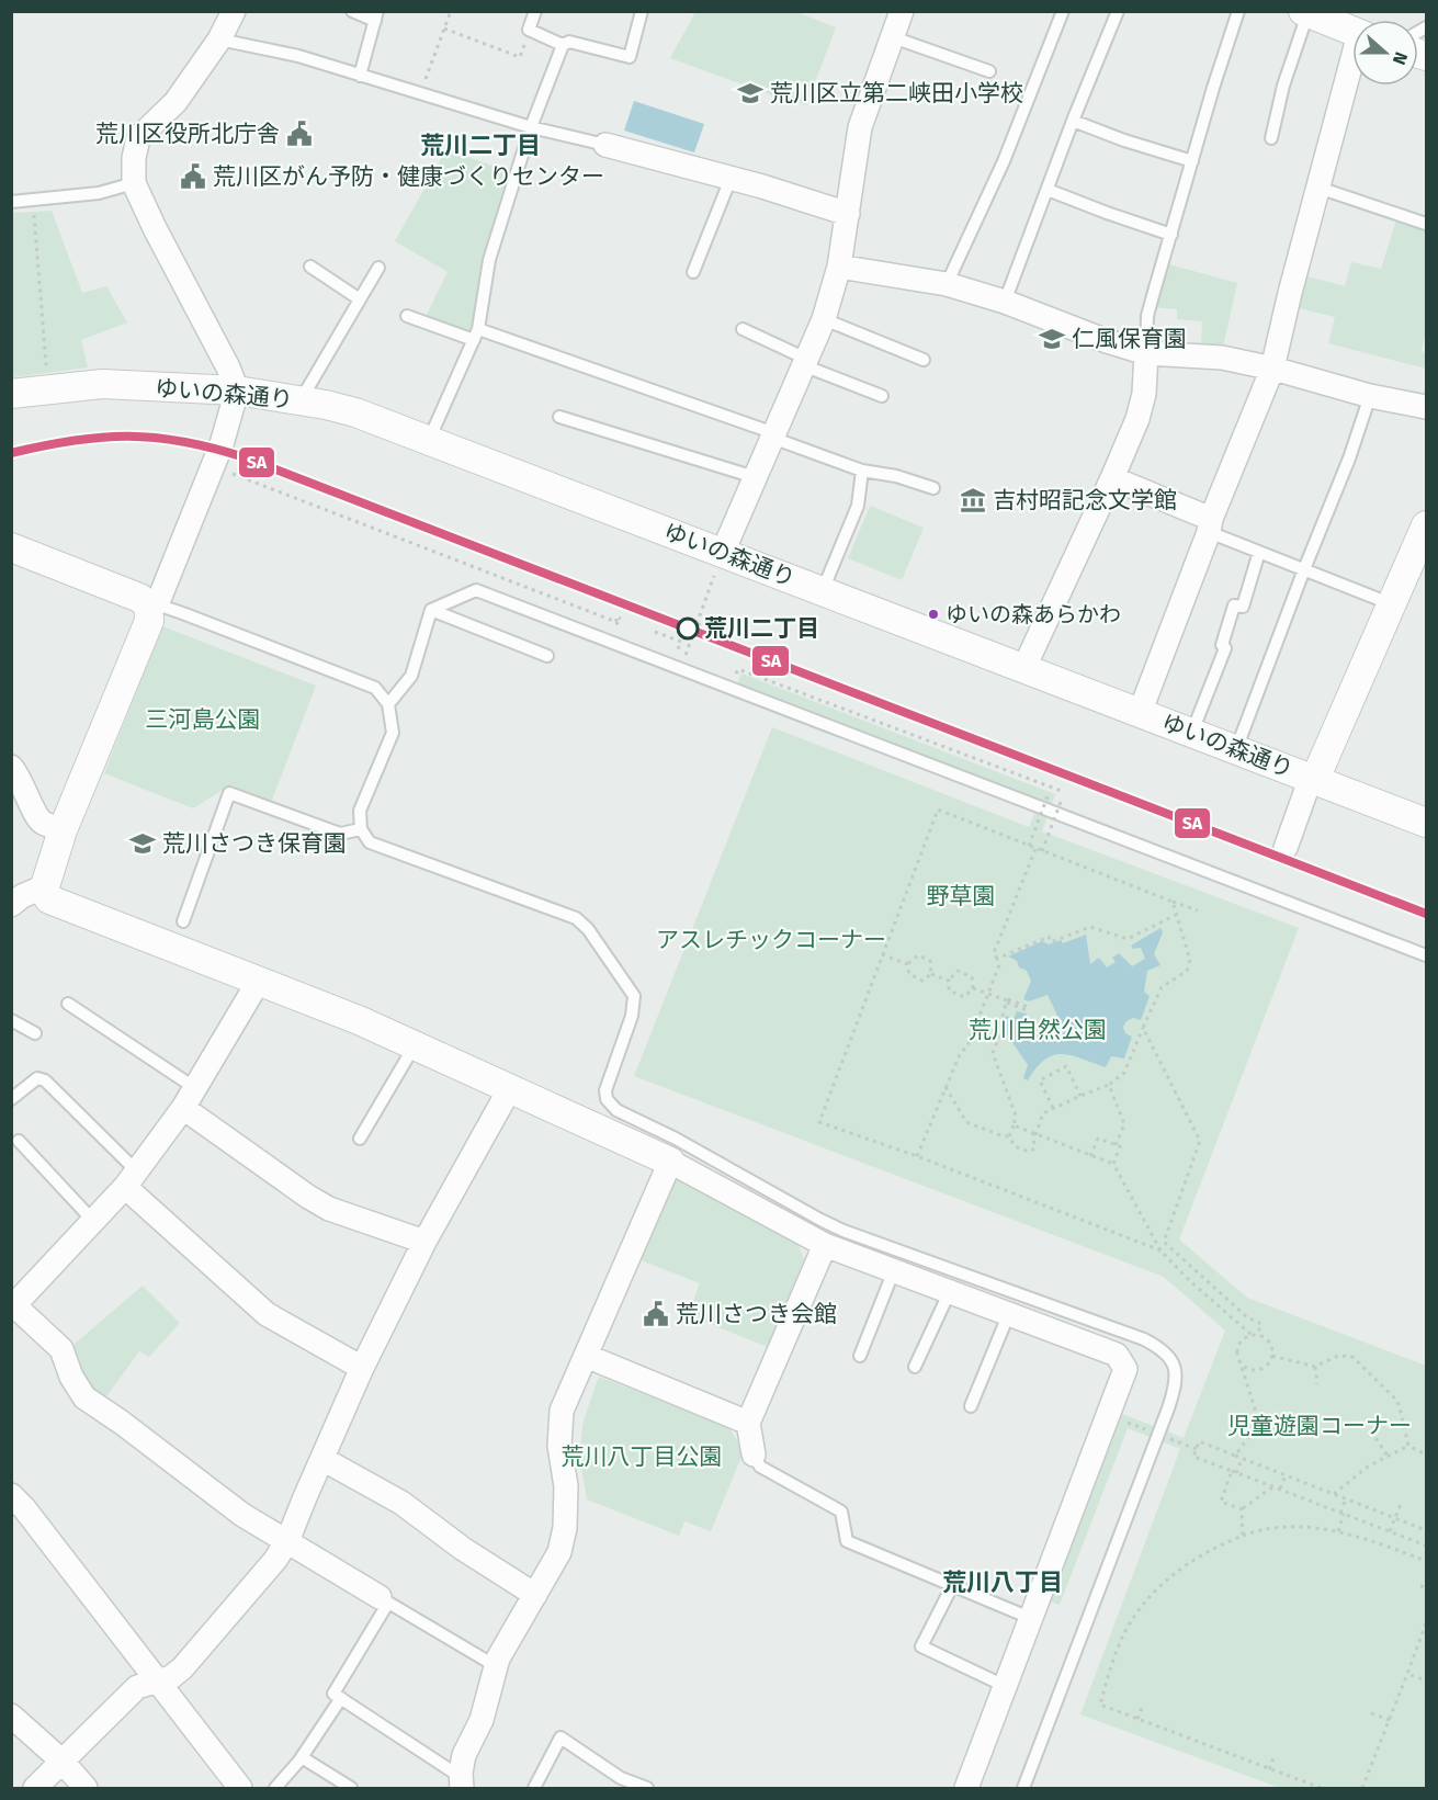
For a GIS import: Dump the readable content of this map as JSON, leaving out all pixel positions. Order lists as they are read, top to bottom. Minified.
{"streets":{"street":["ゆいの森通り"]},"districts":["荒川二丁目","荒川八丁目"],"parks":["三河島公園","野草園","アスレチックコーナー","荒川自然公園","児童遊園コーナー","荒川八丁目公園"],"places":{"school or university":["荒川区立第二峡田小学校","仁風保育園","荒川さつき保育園"],"public building":["荒川区役所北庁舎","荒川区がん予防・健康づくりセンター","荒川さつき会館"],"museum":["吉村昭記念文学館"],"other":["ゆいの森あらかわ","荒川二丁目"]},"lines":["transit line SA"],"north":"right"}
